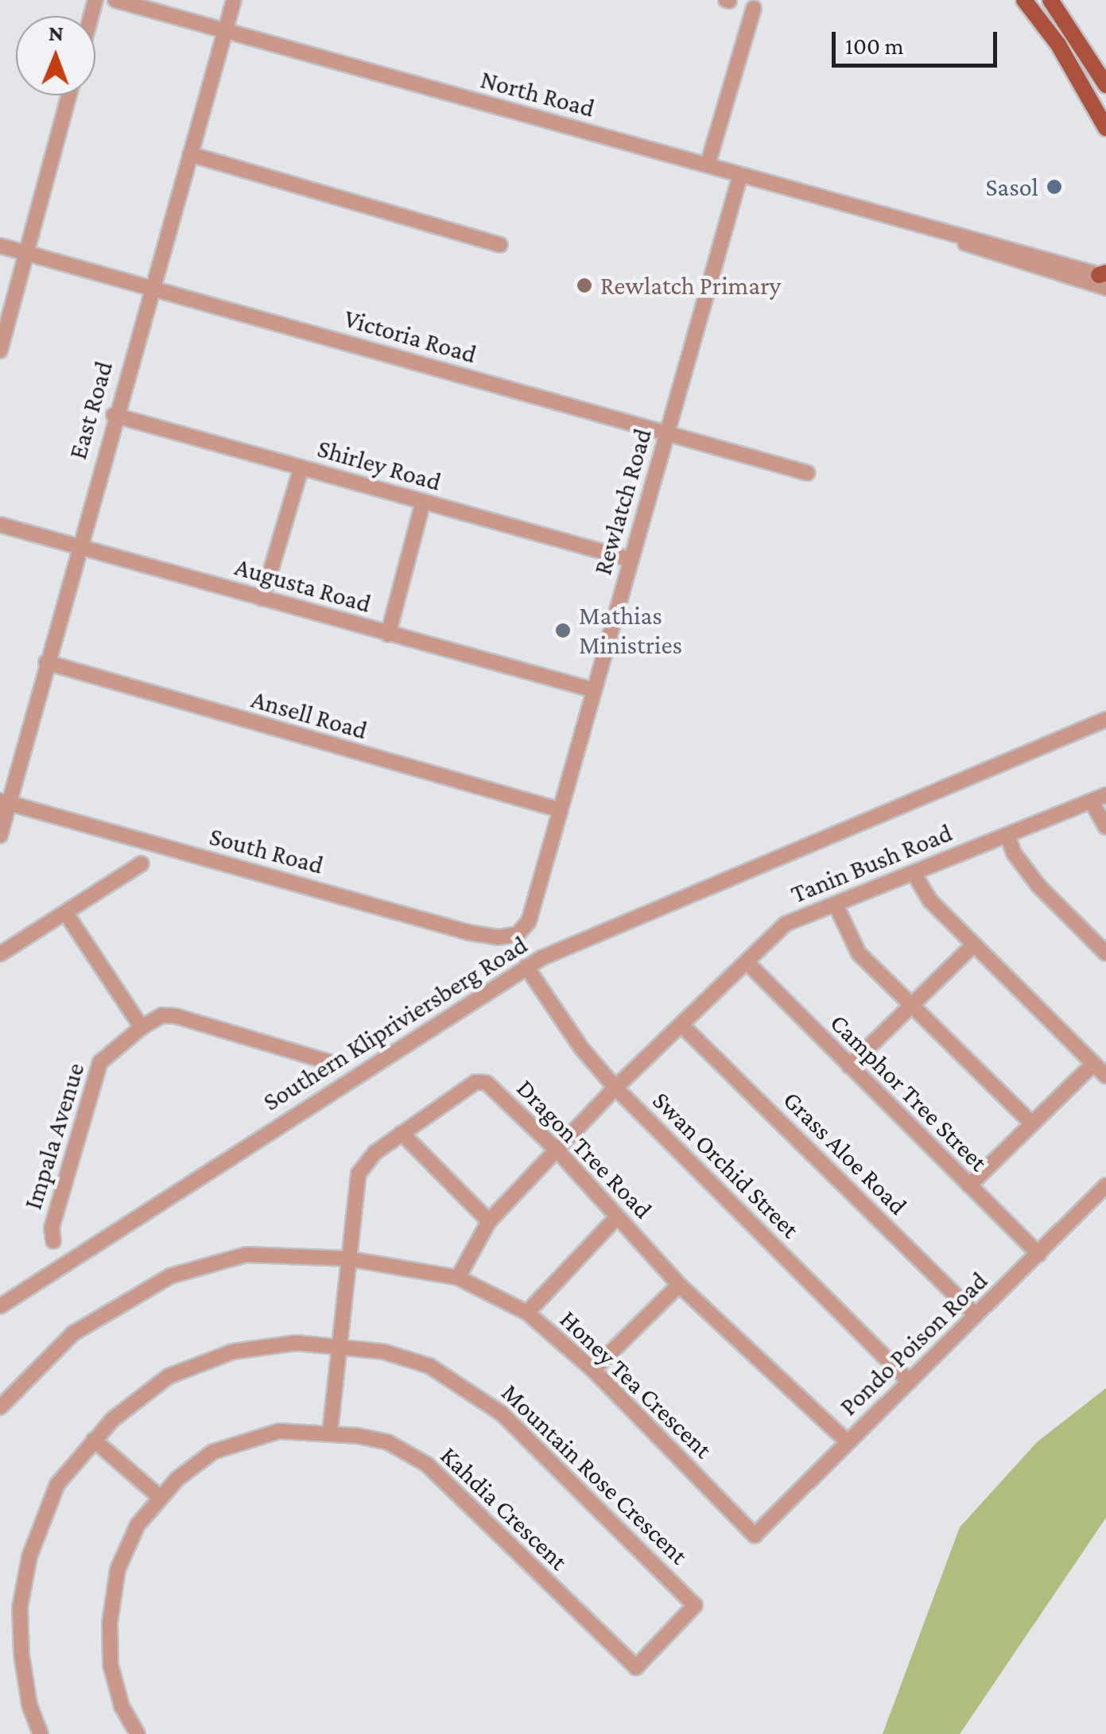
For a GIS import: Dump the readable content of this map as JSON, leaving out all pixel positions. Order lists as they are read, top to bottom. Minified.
{"streets":{"street":["North Road","Victoria Road","East Road","Shirley Road","Rewlatch Road","Augusta Road","Ansell Road","South Road","Tanin Bush Road","Southern Klipriviersberg Road","Camphor Tree Street","Impala Avenue","Dragon Tree Road","Grass Aloe Road","Swan Orchid Street","Pondo Poison Road","Honey Tea Crescent","Mountain Rose Crescent","Kahdia Crescent"]},"crossings":[["North Road","East Road"],["North Road","Rewlatch Road"],["Victoria Road","East Road"],["Victoria Road","Rewlatch Road"],["East Road","Shirley Road"],["East Road","Augusta Road"],["East Road","Ansell Road"],["East Road","South Road"],["Shirley Road","Rewlatch Road"],["Rewlatch Road","Augusta Road"],["Rewlatch Road","Ansell Road"],["Rewlatch Road","South Road"],["Tanin Bush Road","Camphor Tree Street"],["Tanin Bush Road","Dragon Tree Road"],["Tanin Bush Road","Grass Aloe Road"],["Tanin Bush Road","Swan Orchid Street"],["Tanin Bush Road","Honey Tea Crescent"],["Southern Klipriviersberg Road","Swan Orchid Street"],["Camphor Tree Street","Pondo Poison Road"],["Dragon Tree Road","Pondo Poison Road"],["Dragon Tree Road","Honey Tea Crescent"],["Dragon Tree Road","Mountain Rose Crescent"],["Dragon Tree Road","Kahdia Crescent"],["Grass Aloe Road","Pondo Poison Road"],["Swan Orchid Street","Pondo Poison Road"],["Pondo Poison Road","Honey Tea Crescent"],["Mountain Rose Crescent","Kahdia Crescent"]],"places":["Sasol","Rewlatch Primary","Mathias Ministries"],"scale_bar":"100 m","north":"top"}
